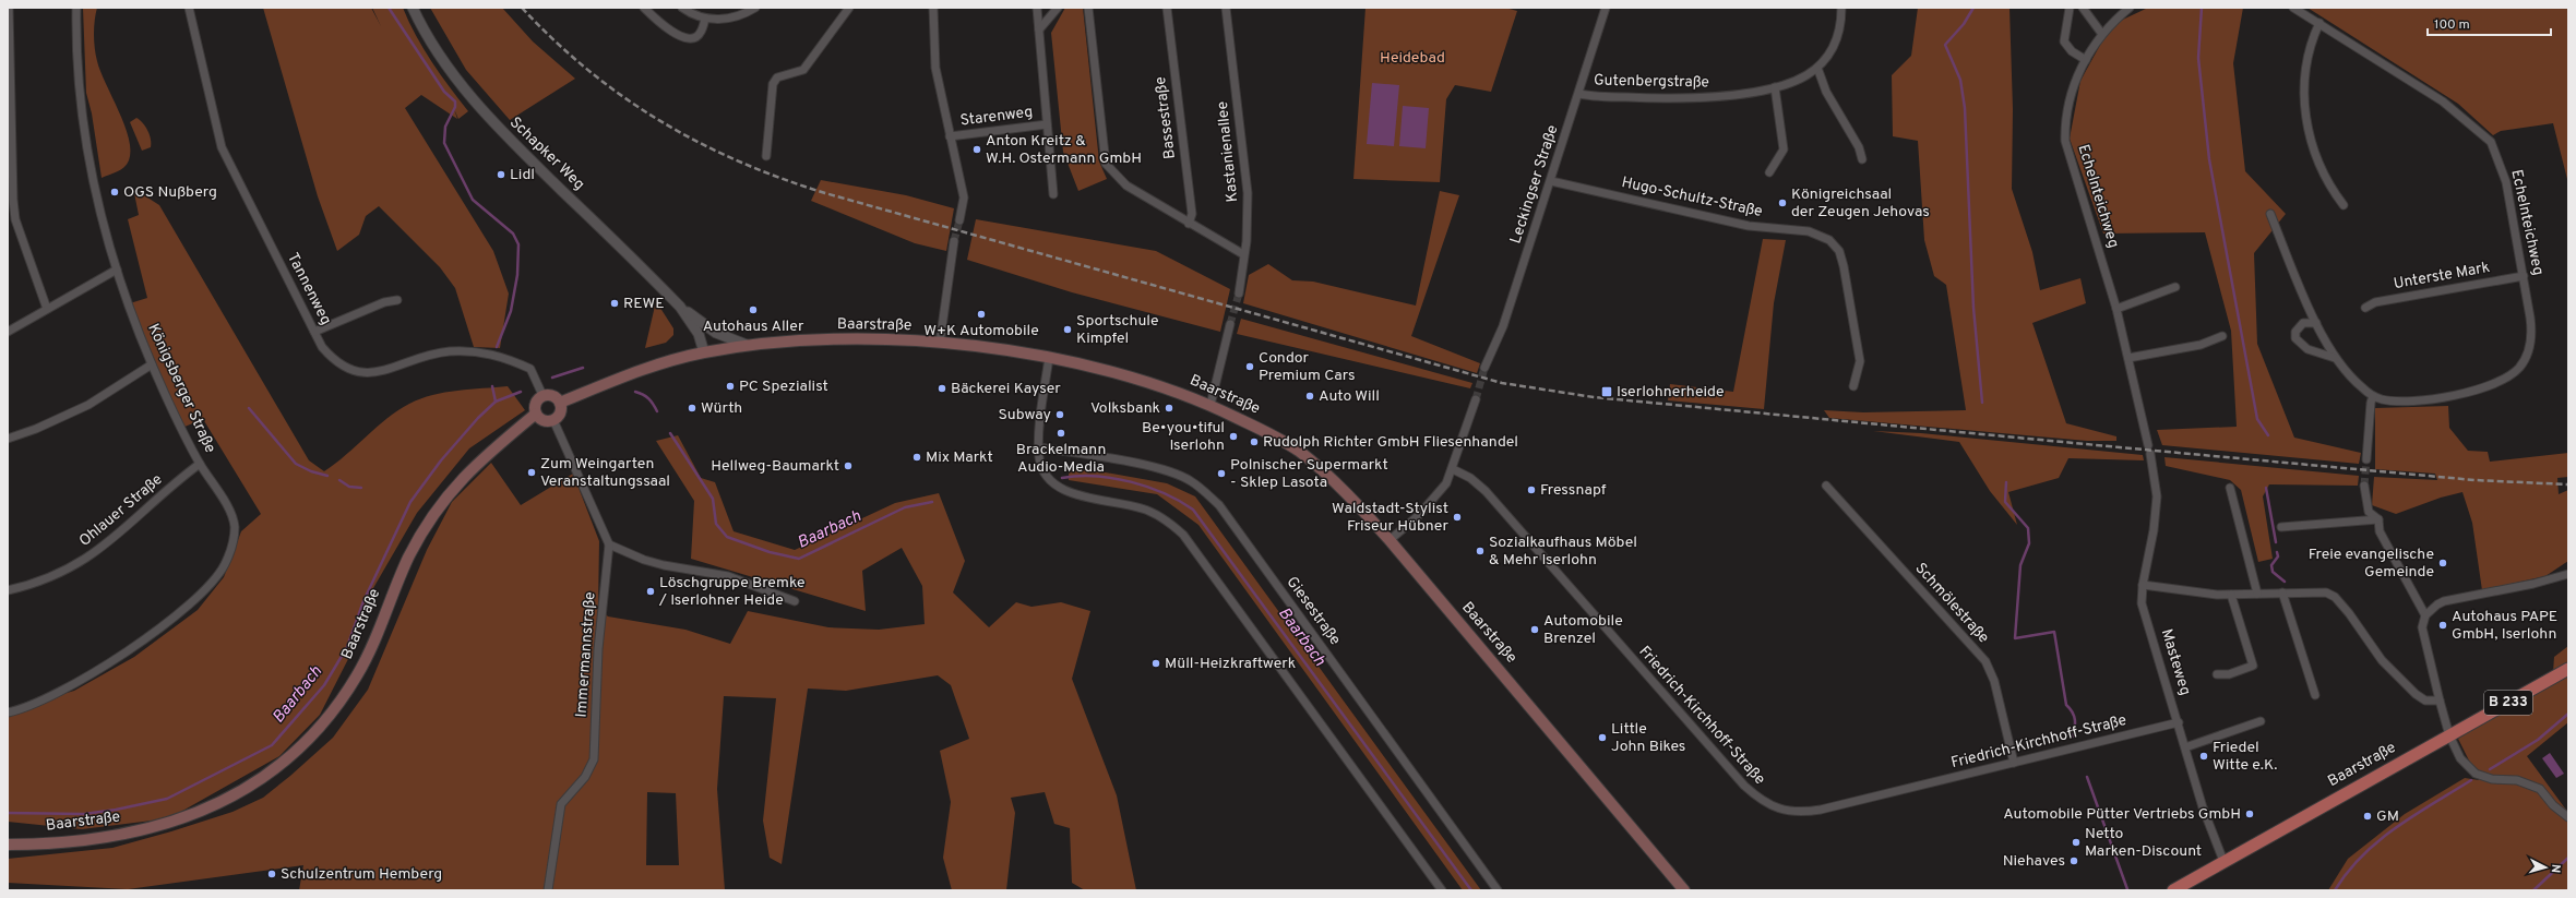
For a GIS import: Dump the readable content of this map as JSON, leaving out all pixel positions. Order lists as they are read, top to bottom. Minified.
{"streets":{"main road":["Baarstraße","B 233"],"street":["Gutenbergstraße","Starenweg","Bassestraße","Kastanienallee","Schapker Weg","Leckingser Straße","Echelnteichweg","Hugo-Schultz-Straße","Unterste Mark","Tannenweg","Königsberger Straße","Ohlauer Straße","Schmölestraße","Giesestraße","Immermannstraße","Masteweg","Friedrich-Kirchhoff-Straße"]},"crossings":[["Gutenbergstraße","Leckingser Straße"],["Schapker Weg","Baarstraße"],["Leckingser Straße","Hugo-Schultz-Straße"],["Echelnteichweg","Unterste Mark"],["Tannenweg","Baarstraße"],["Baarstraße","Masteweg"],["Königsberger Straße","Ohlauer Straße"],["Schmölestraße","Friedrich-Kirchhoff-Straße"],["Masteweg","Friedrich-Kirchhoff-Straße"]],"water":["Baarbach"],"parks":["Heidebad"],"places":{"other":["Anton Kreitz & W.H. Ostermann GmbH","Lidl","OGS Nußberg","Königreichsaal der Zeugen Jehovas","REWE","Autohaus Aller","W+K Automobile","Sportschule Kimpfel","Condor Premium Cars","PC Spezialist","Bäckerei Kayser","Auto Will","Würth","Volksbank","Subway","Brackelmann Audio-Media","Be•you•tiful Iserlohn","Rudolph Richter GmbH Fliesenhandel","Mix Markt","Hellweg-Baumarkt","Zum Weingarten Veranstaltungssaal","Polnischer Supermarkt - Sklep Lasota","Fressnapf","Waldstadt-Stylist Friseur Hübner","Sozialkaufhaus Möbel & Mehr Iserlohn","Freie evangelische Gemeinde","Löschgruppe Bremke / Iserlohner Heide","Autohaus PAPE GmbH, Iserlohn","Automobile Brenzel","Müll-Heizkraftwerk","Little John Bikes","Friedel Witte e.K.","Automobile Pütter Vertriebs GmbH","GM","Netto Marken-Discount","Niehaves","Schulzentrum Hemberg"],"transit":["Iserlohnerheide"]},"scale_bar":"100 m","north":"right"}
